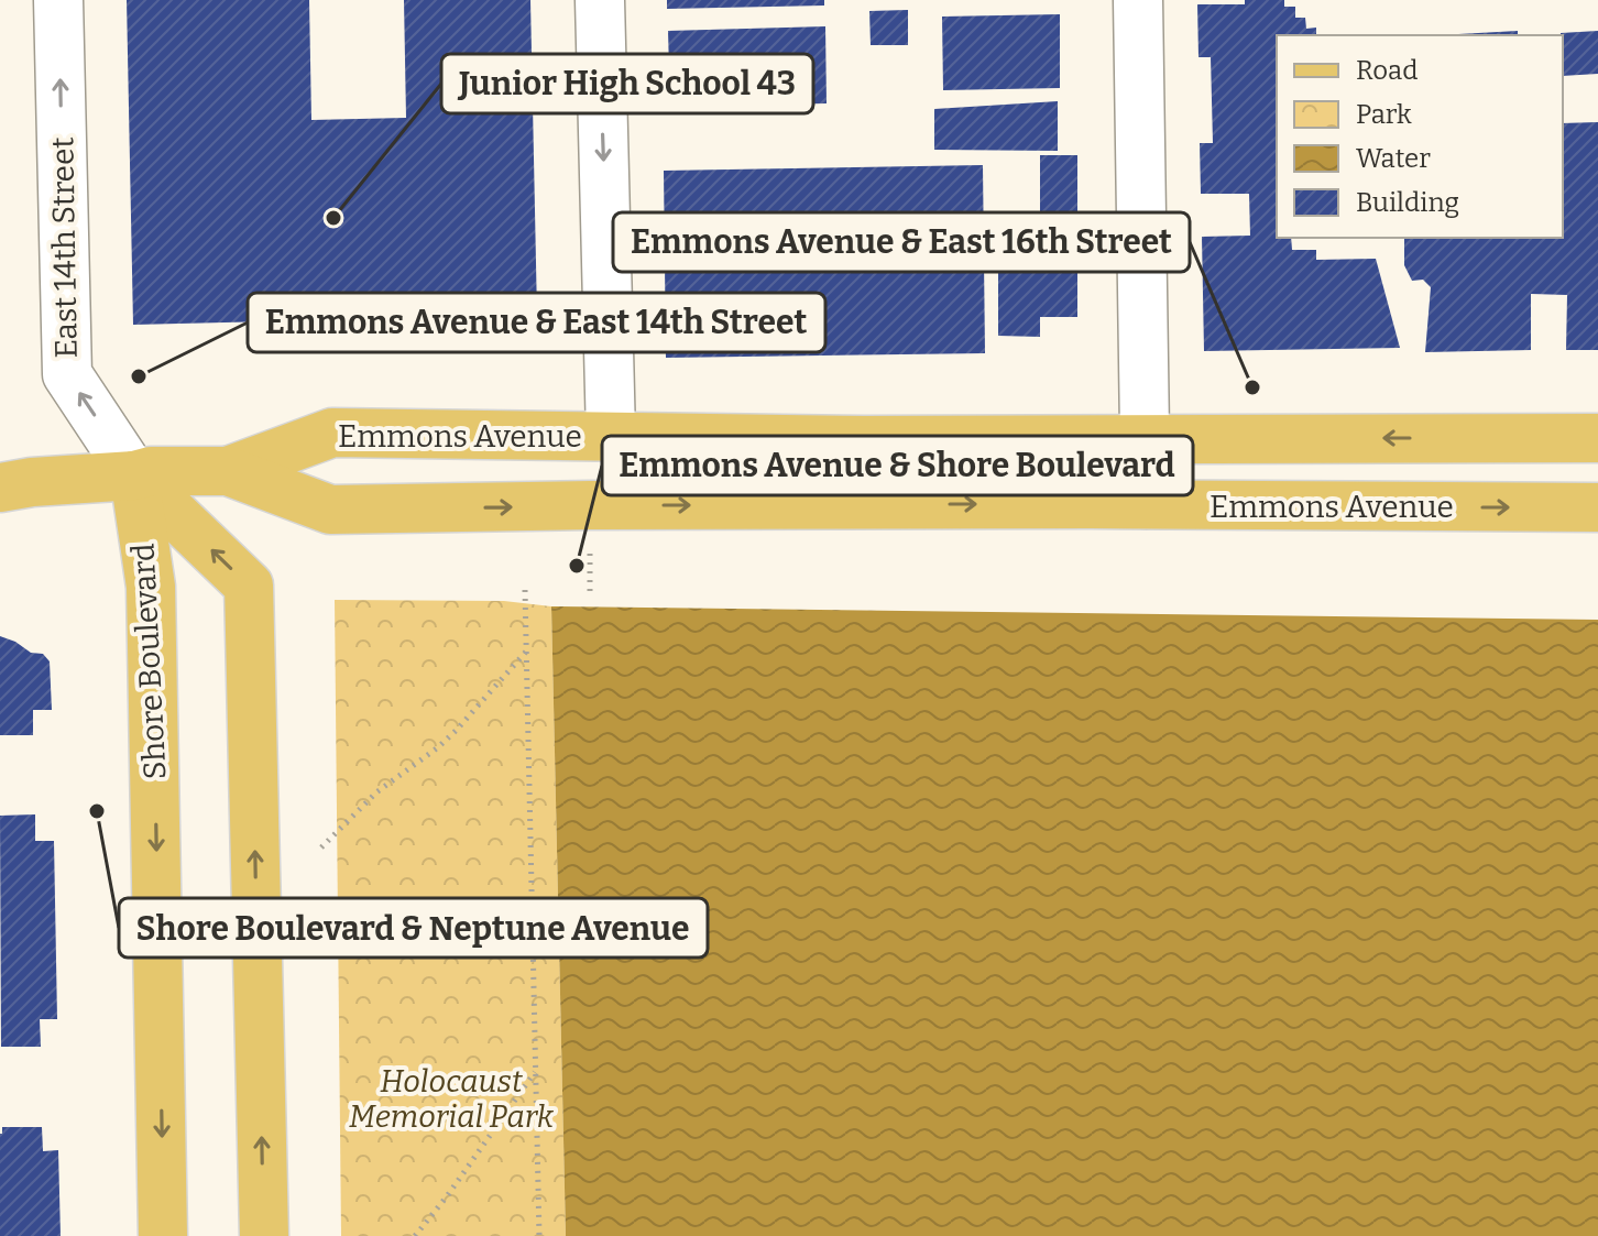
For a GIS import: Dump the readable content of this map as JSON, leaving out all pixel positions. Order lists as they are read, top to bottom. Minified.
{"streets":{"main road":["Emmons Avenue","Shore Boulevard"],"street":["East 14th Street"]},"crossings":[["East 14th Street","Emmons Avenue"],["East 14th Street","Shore Boulevard"],["Emmons Avenue","Shore Boulevard"]],"one_way":["East 14th Street"],"parks":["Holocaust Memorial Park"],"places":["Junior High School 43","Emmons Avenue & East 14th Street","Emmons Avenue & East 16th Street","Emmons Avenue & Shore Boulevard","Shore Boulevard & Neptune Avenue"],"legend":["Road","Park","Water","Building"]}
